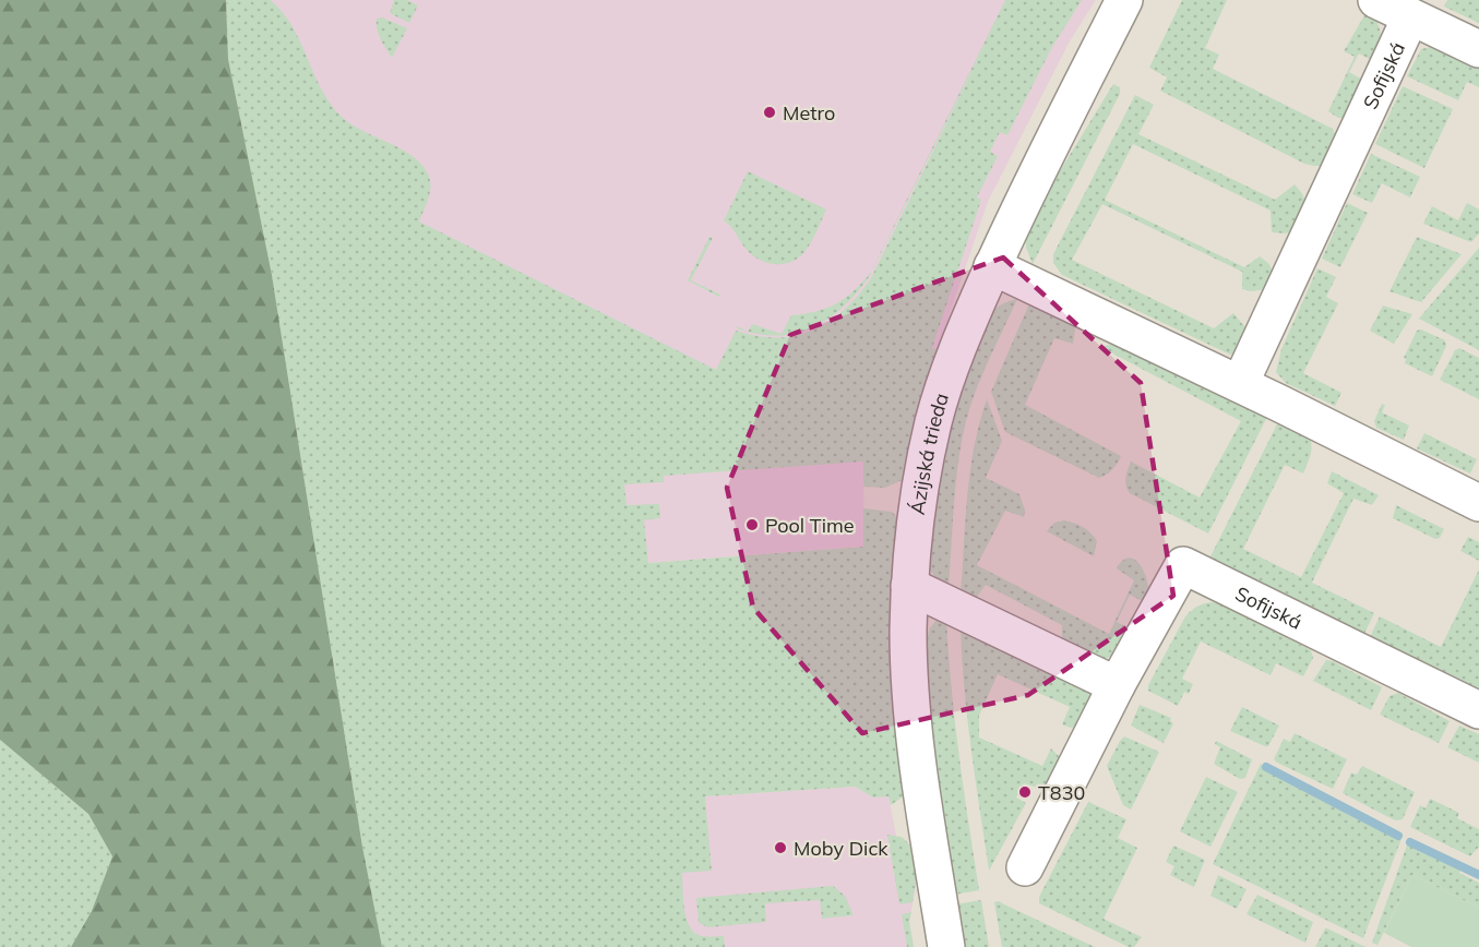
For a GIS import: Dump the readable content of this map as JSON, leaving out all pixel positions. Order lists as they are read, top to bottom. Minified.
{"streets":{"street":["Sofijská","Ázijská trieda"]},"places":["Metro","Pool Time","T830","Moby Dick"]}
